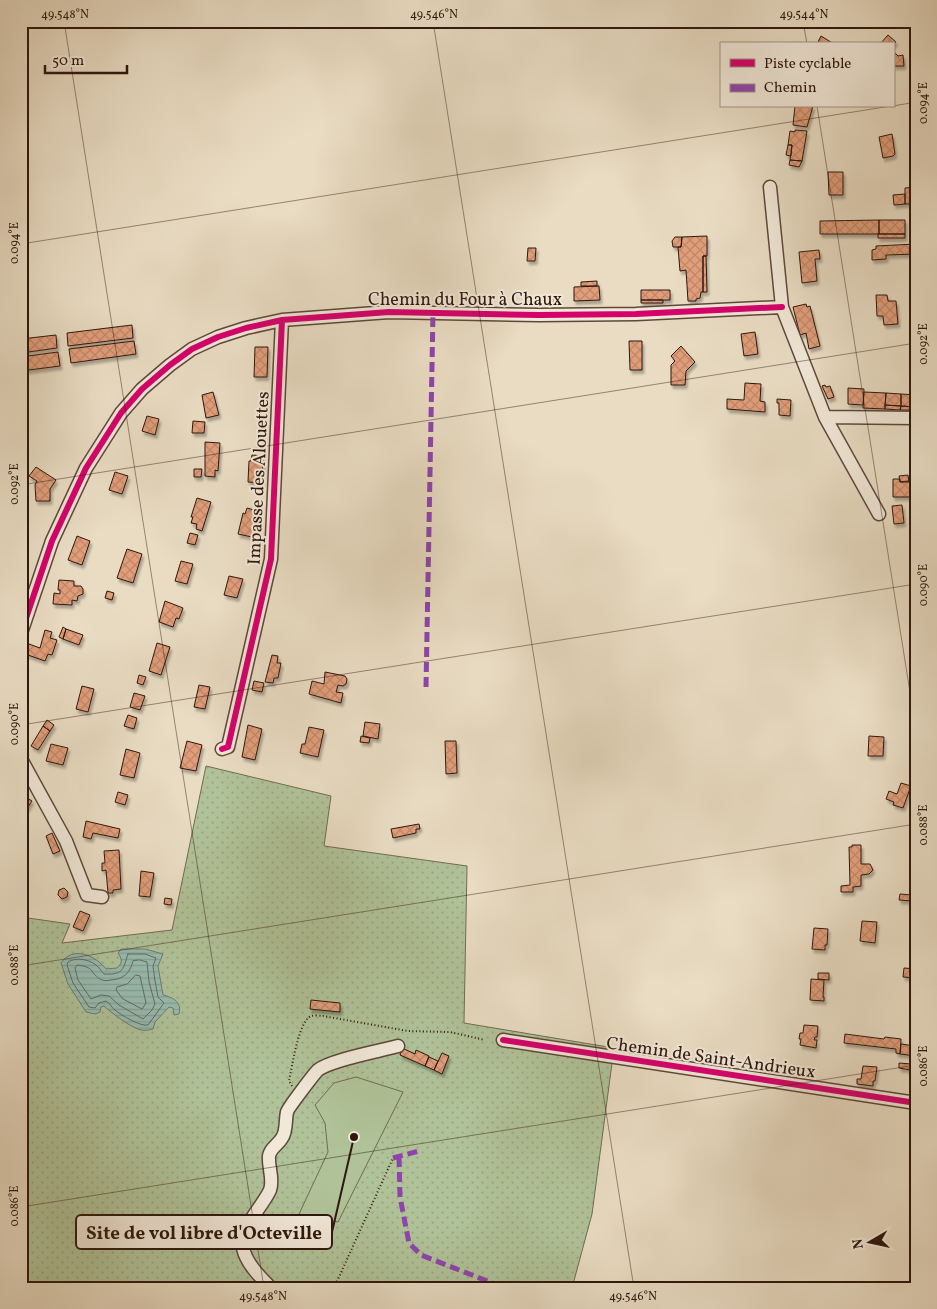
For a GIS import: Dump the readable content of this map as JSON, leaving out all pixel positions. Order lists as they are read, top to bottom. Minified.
{"streets":{"street":["Chemin du Four à Chaux","Impasse des Alouettes","Chemin de Saint-Andrieux"]},"crossings":[["Chemin du Four à Chaux","Impasse des Alouettes"]],"places":["Site de vol libre d'Octeville"],"legend":["Piste cyclable","Chemin"],"scale_bar":"50 m","north":"left","coordinates":["49.548°N","49.546°N","49.544°N","0.094°E","0.092°E","0.090°E","0.088°E","0.086°E"]}
